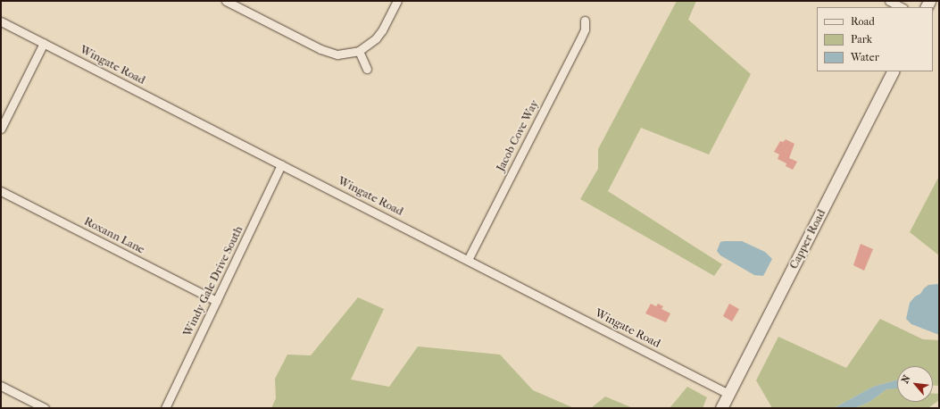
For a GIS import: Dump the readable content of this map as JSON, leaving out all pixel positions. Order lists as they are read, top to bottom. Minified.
{"streets":{"street":["Wingate Road","Jacob Cove Way","Roxann Lane","Capper Road","Windy Gale Drive South"]},"crossings":[["Wingate Road","Jacob Cove Way"],["Wingate Road","Capper Road"],["Wingate Road","Windy Gale Drive South"],["Roxann Lane","Windy Gale Drive South"]],"legend":["Road","Park","Water"],"north":"top left"}
